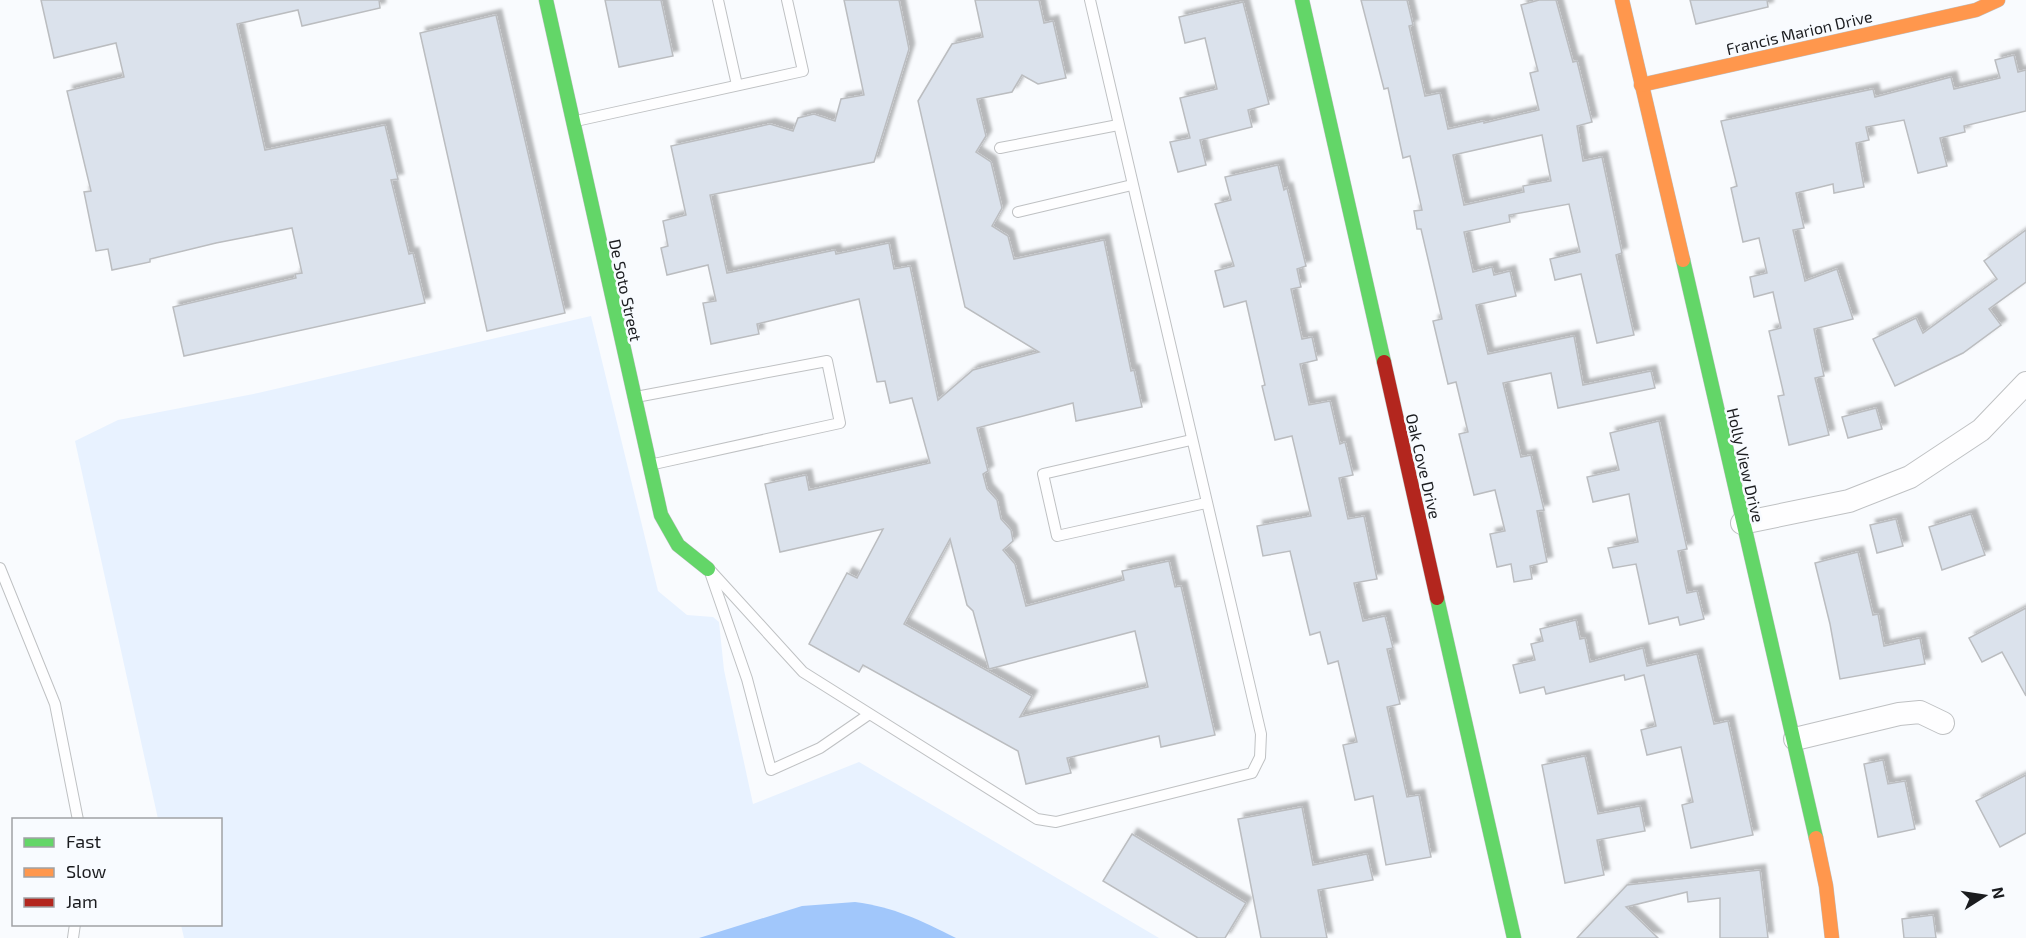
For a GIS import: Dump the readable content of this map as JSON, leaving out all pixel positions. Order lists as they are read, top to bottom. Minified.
{"streets":{"street":["Francis Marion Drive","De Soto Street","Holly View Drive","Oak Cove Drive"]},"crossings":[["Francis Marion Drive","Holly View Drive"]],"legend":["Fast","Slow","Jam"],"north":"right"}
